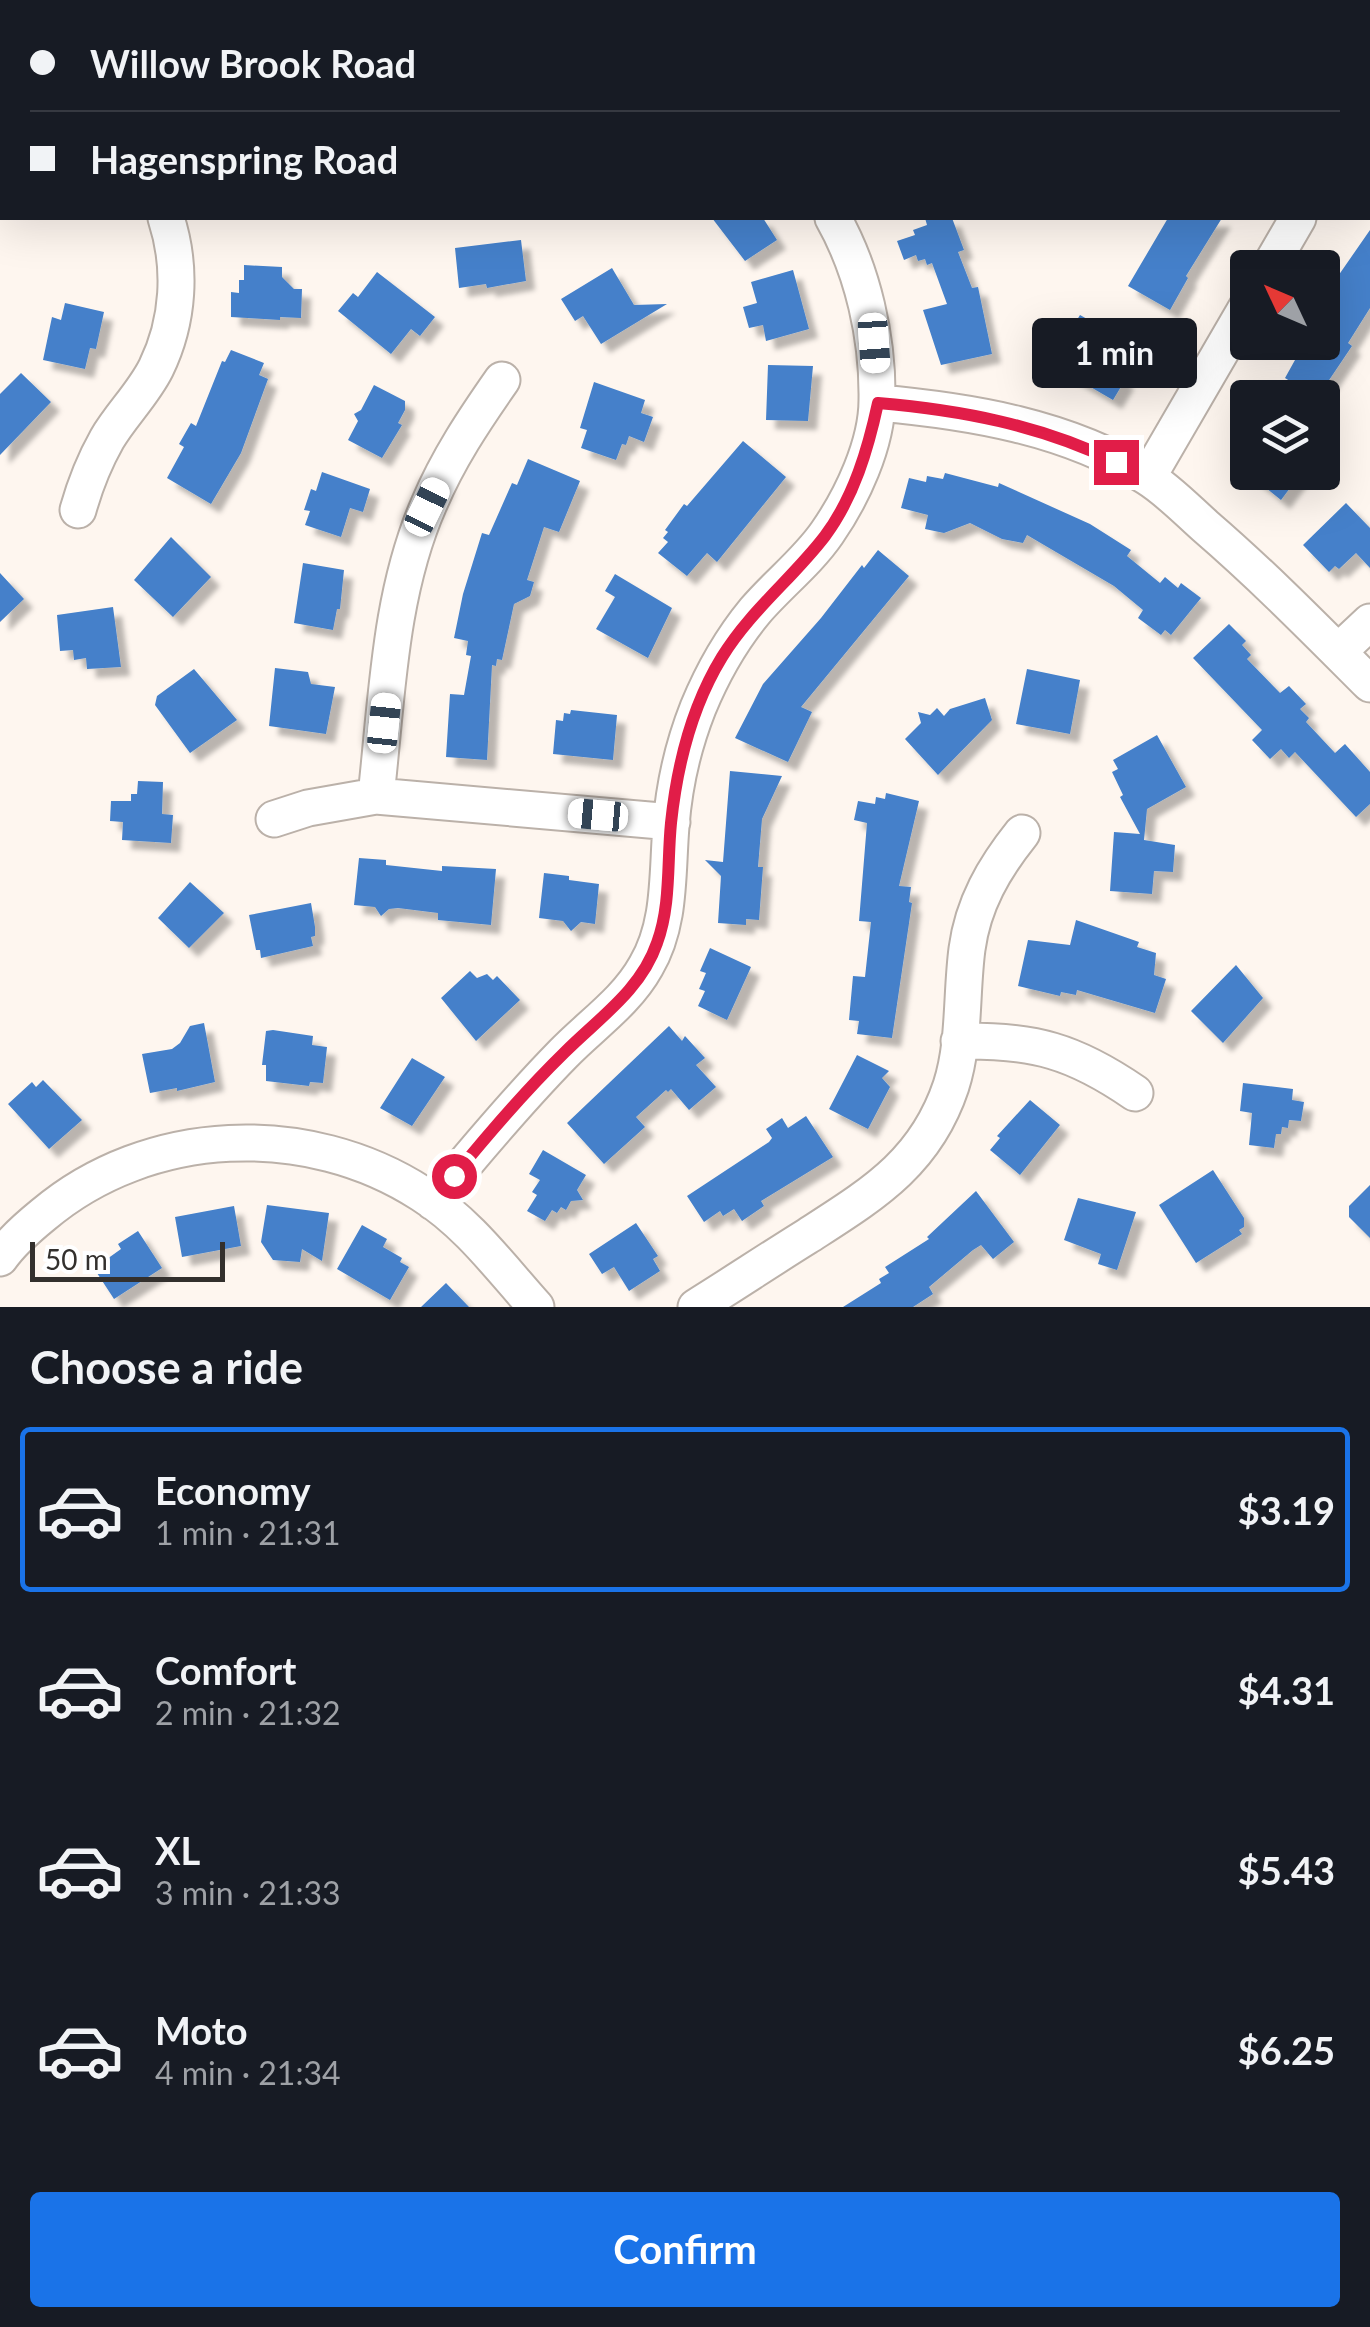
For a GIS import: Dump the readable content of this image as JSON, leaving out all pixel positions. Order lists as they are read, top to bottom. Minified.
{"scale_bar":"50 m","north":"top left","page":{"banner":["Willow Brook Road","Hagenspring Road"],"bubble":"1 min","scale":"50 m","heading":"Choose a ride","list":[{"name":"Economy","note":"1 min · 21:31","value":"$3.19"},{"name":"Comfort","note":"2 min · 21:32","value":"$4.31"},{"name":"XL","note":"3 min · 21:33","value":"$5.43"},{"name":"Moto","note":"4 min · 21:34","value":"$6.25"}],"buttons":"Confirm"}}
